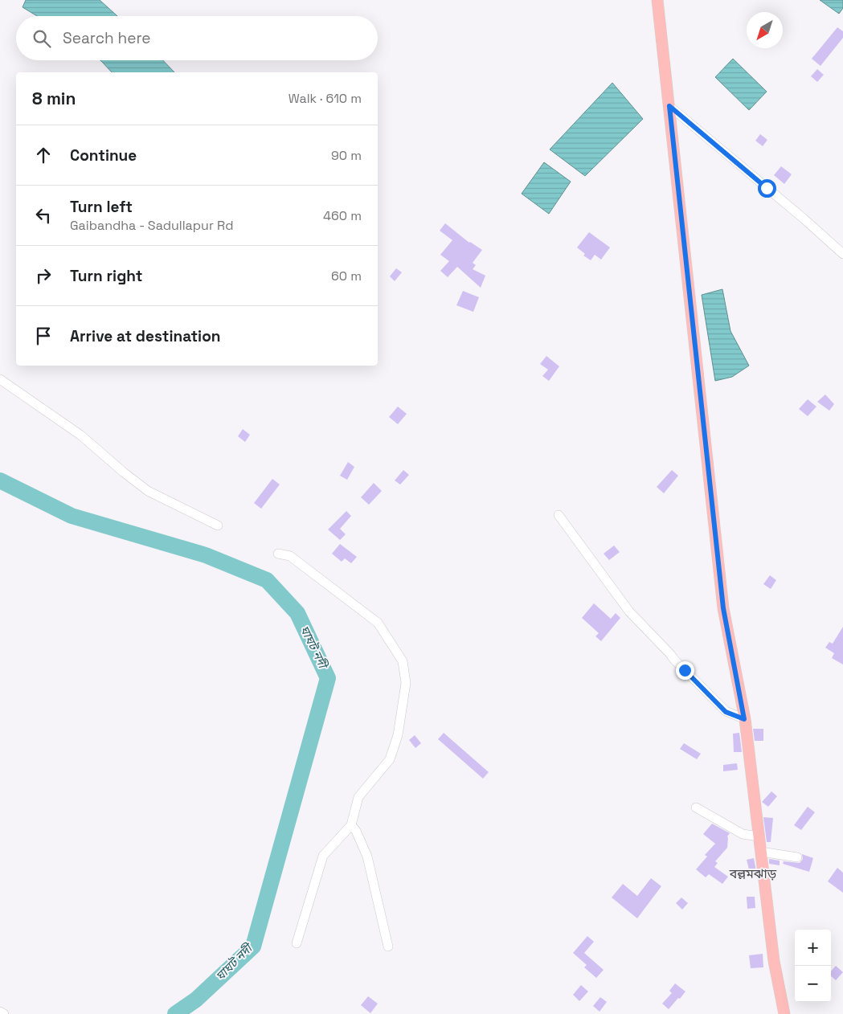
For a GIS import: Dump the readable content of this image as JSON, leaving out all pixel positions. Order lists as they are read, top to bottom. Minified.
{"districts":["বল্লমঝাড়"],"water":["ঘাঘট নদী"],"north":"bottom left","page":{"search":"Search here","heading":["8 min","Walk · 610 m"],"list":[["Continue","90 m"],["Turn left","Gaibandha - Sadullapur Rd","460 m"],["Turn right","60 m"],"Arrive at destination"],"map_buttons":["+","−"]}}
